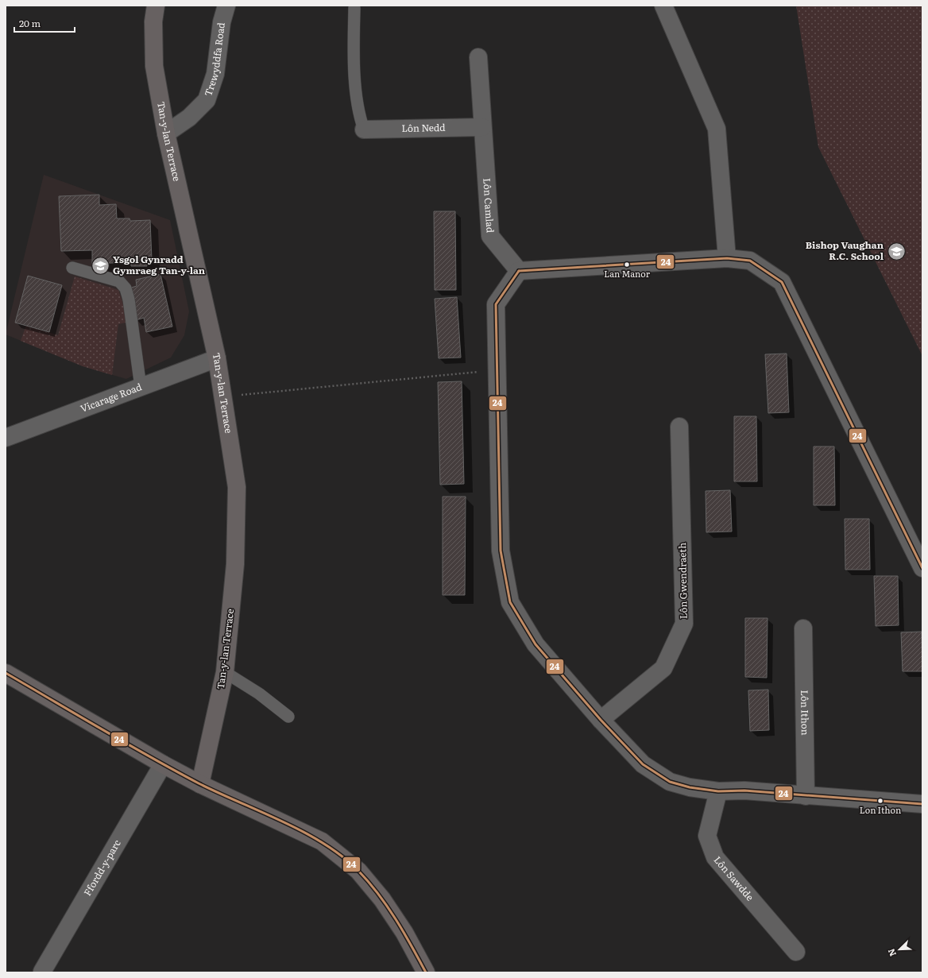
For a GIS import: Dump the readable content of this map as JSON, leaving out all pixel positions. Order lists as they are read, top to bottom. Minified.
{"streets":{"street":["Trewyddfa Road","Lôn Nedd","Tan-y-lan Terrace","Lôn Camlad","Vicarage Road","Lôn Gwendraeth","Lôn Ithon","Ffordd-y-parc","Lôn Sawdde"]},"crossings":[["Trewyddfa Road","Tan-y-lan Terrace"],["Lôn Nedd","Lôn Camlad"],["Tan-y-lan Terrace","Vicarage Road"]],"places":{"school or university":["Bishop Vaughan R.C. School","Ysgol Gynradd Gymraeg Tan-y-lan"],"other":["Lan Manor","Lon Ithon"]},"lines":["transit line 24"],"scale_bar":"20 m","north":"bottom left"}
